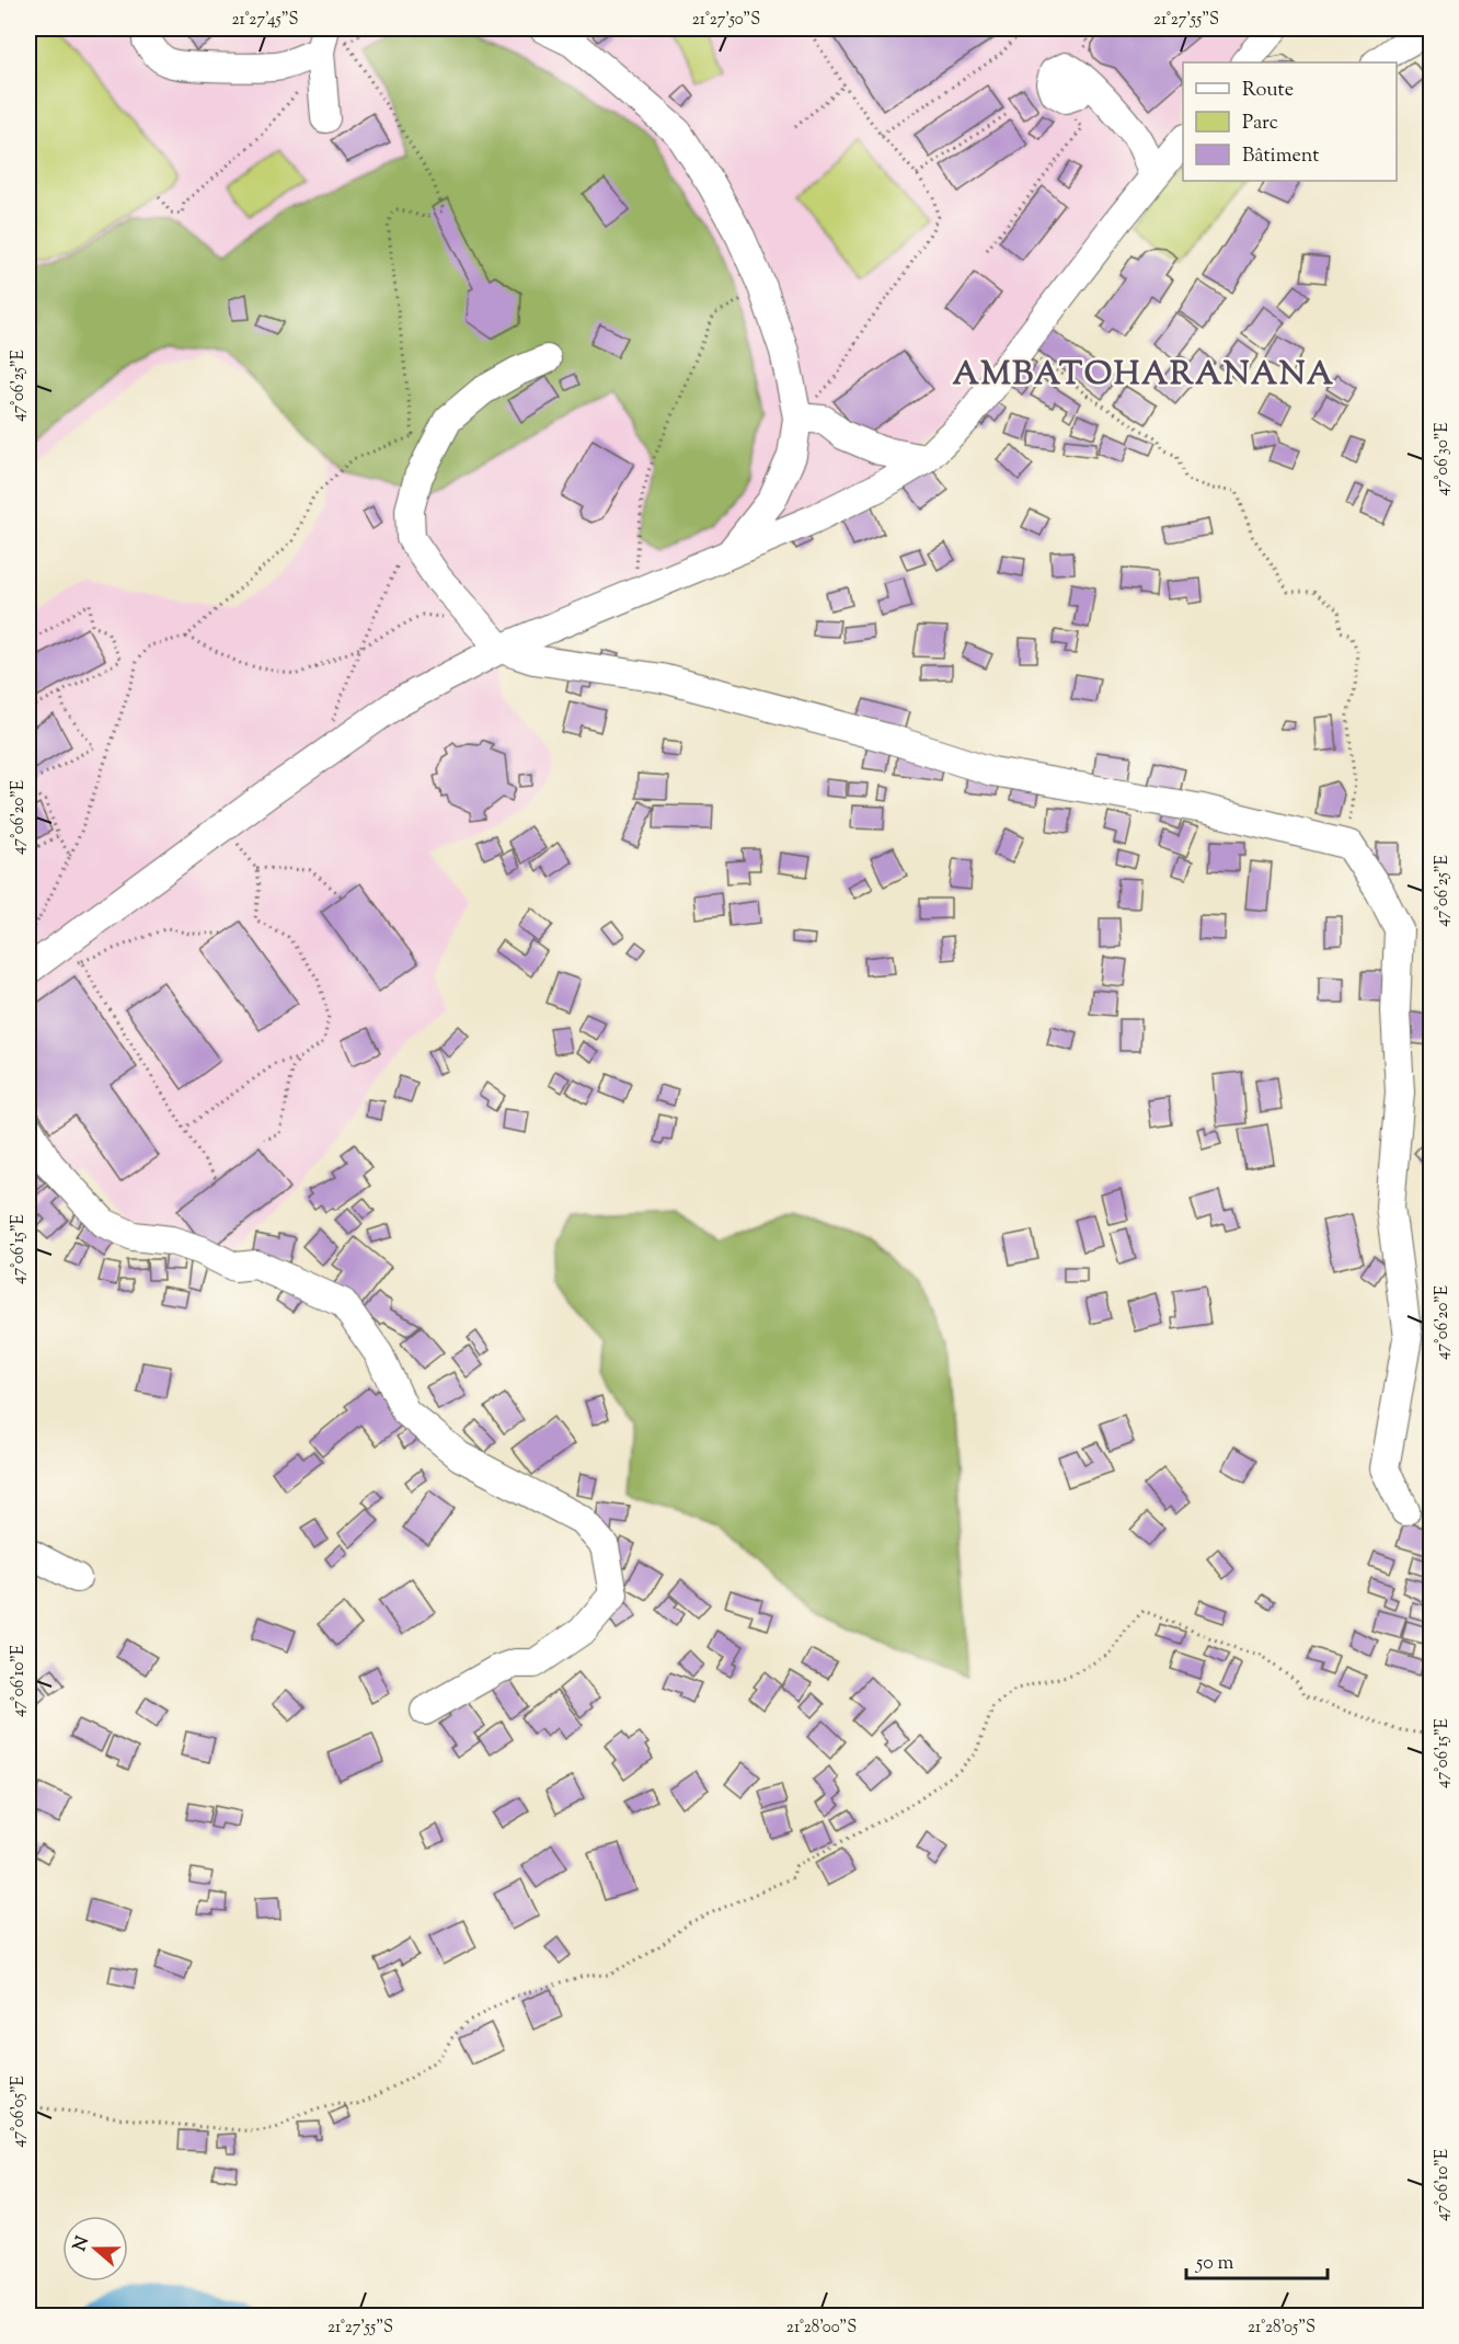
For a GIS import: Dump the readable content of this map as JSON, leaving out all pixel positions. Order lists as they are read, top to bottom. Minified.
{"districts":["AMBATOHARANANA"],"legend":["Route","Parc","Bâtiment"],"scale_bar":"50 m","north":"left","coordinates":["21°27'45\"S","21°27'50\"S","21°27'55\"S","47°06'25\"E","47°06'30\"E","47°06'20\"E","47°06'15\"E","47°06'10\"E","47°06'05\"E","21°28'00\"S","21°28'05\"S"]}
